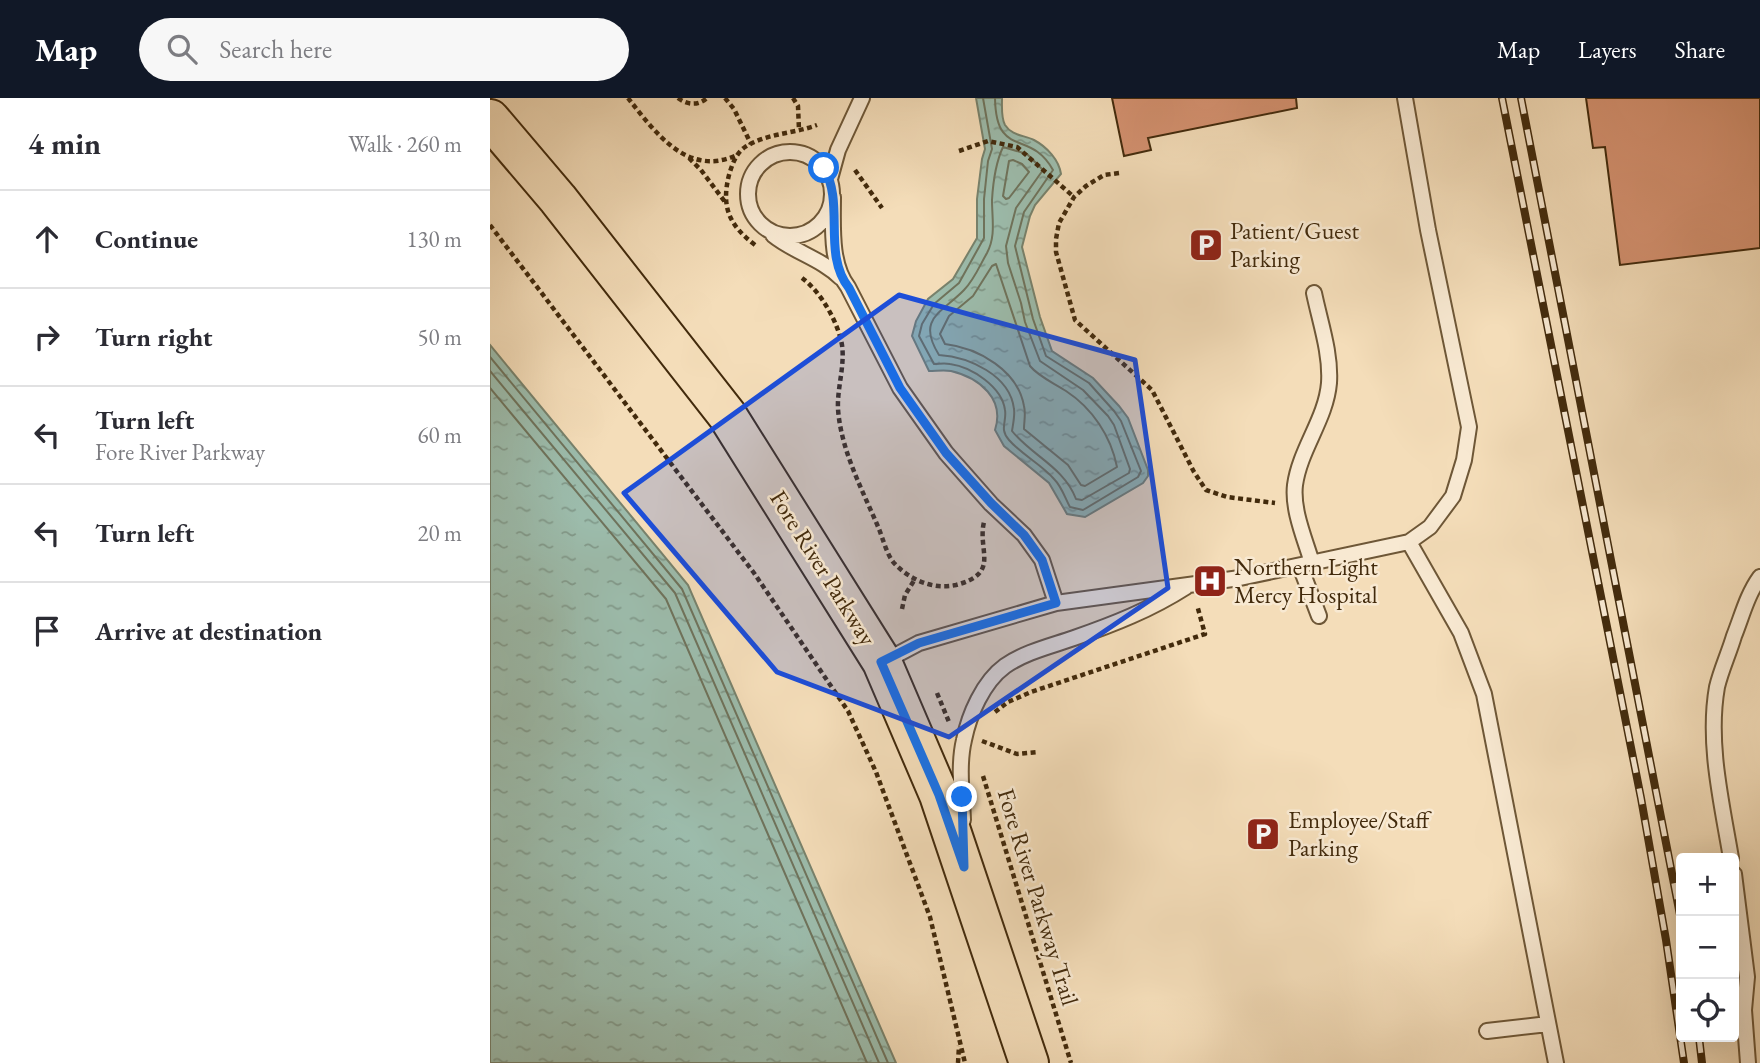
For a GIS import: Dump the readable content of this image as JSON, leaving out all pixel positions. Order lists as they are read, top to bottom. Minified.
{"streets":{"main road":["Fore River Parkway"],"path":["Fore River Parkway Trail"]},"places":{"parking":["Patient/Guest Parking","Employee/Staff Parking"],"hospital":["Northern Light Mercy Hospital"]},"page":{"header":"Map","search":"Search here","nav":["Map","Layers","Share"],"heading":["4 min","Walk · 260 m"],"list":[["Continue","130 m"],["Turn right","50 m"],["Turn left","Fore River Parkway","60 m"],["Turn left","20 m"],"Arrive at destination"],"map_buttons":["+","−"]}}
